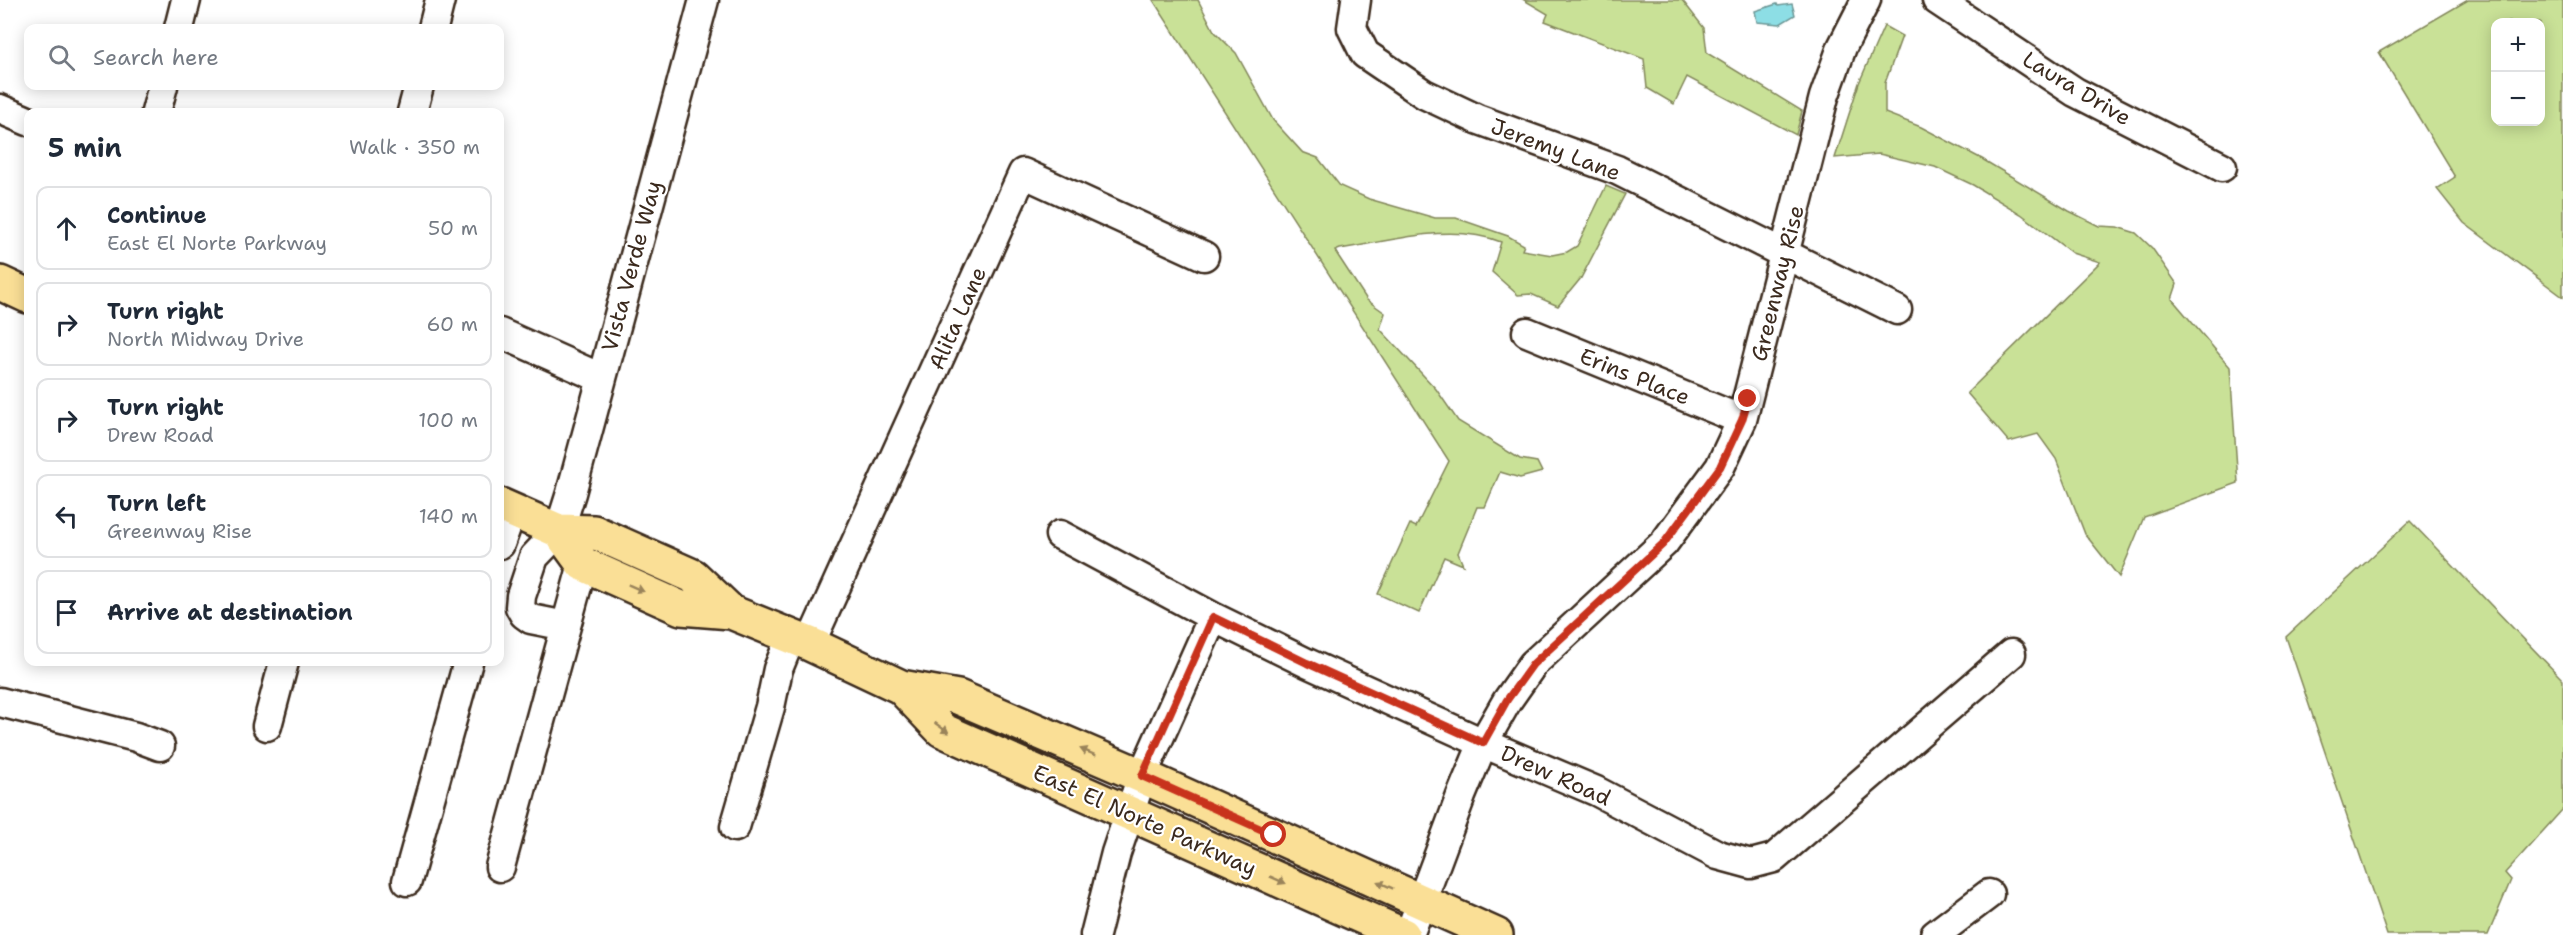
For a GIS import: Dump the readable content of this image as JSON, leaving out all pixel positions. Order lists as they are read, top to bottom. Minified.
{"streets":{"main road":["East El Norte Parkway"],"street":["Laura Drive","Jeremy Lane","Vista Verde Way","Greenway Rise","Alita Lane","Erins Place","Drew Road"]},"crossings":[["Jeremy Lane","Greenway Rise"],["Vista Verde Way","East El Norte Parkway"],["Greenway Rise","Erins Place"],["Greenway Rise","Drew Road"],["Greenway Rise","East El Norte Parkway"],["Alita Lane","East El Norte Parkway"]],"page":{"map_buttons":["+","−"],"search":"Search here","heading":["5 min","Walk · 350 m"],"list":[["Continue","East El Norte Parkway","50 m"],["Turn right","North Midway Drive","60 m"],["Turn right","Drew Road","100 m"],["Turn left","Greenway Rise","140 m"],"Arrive at destination"]}}
